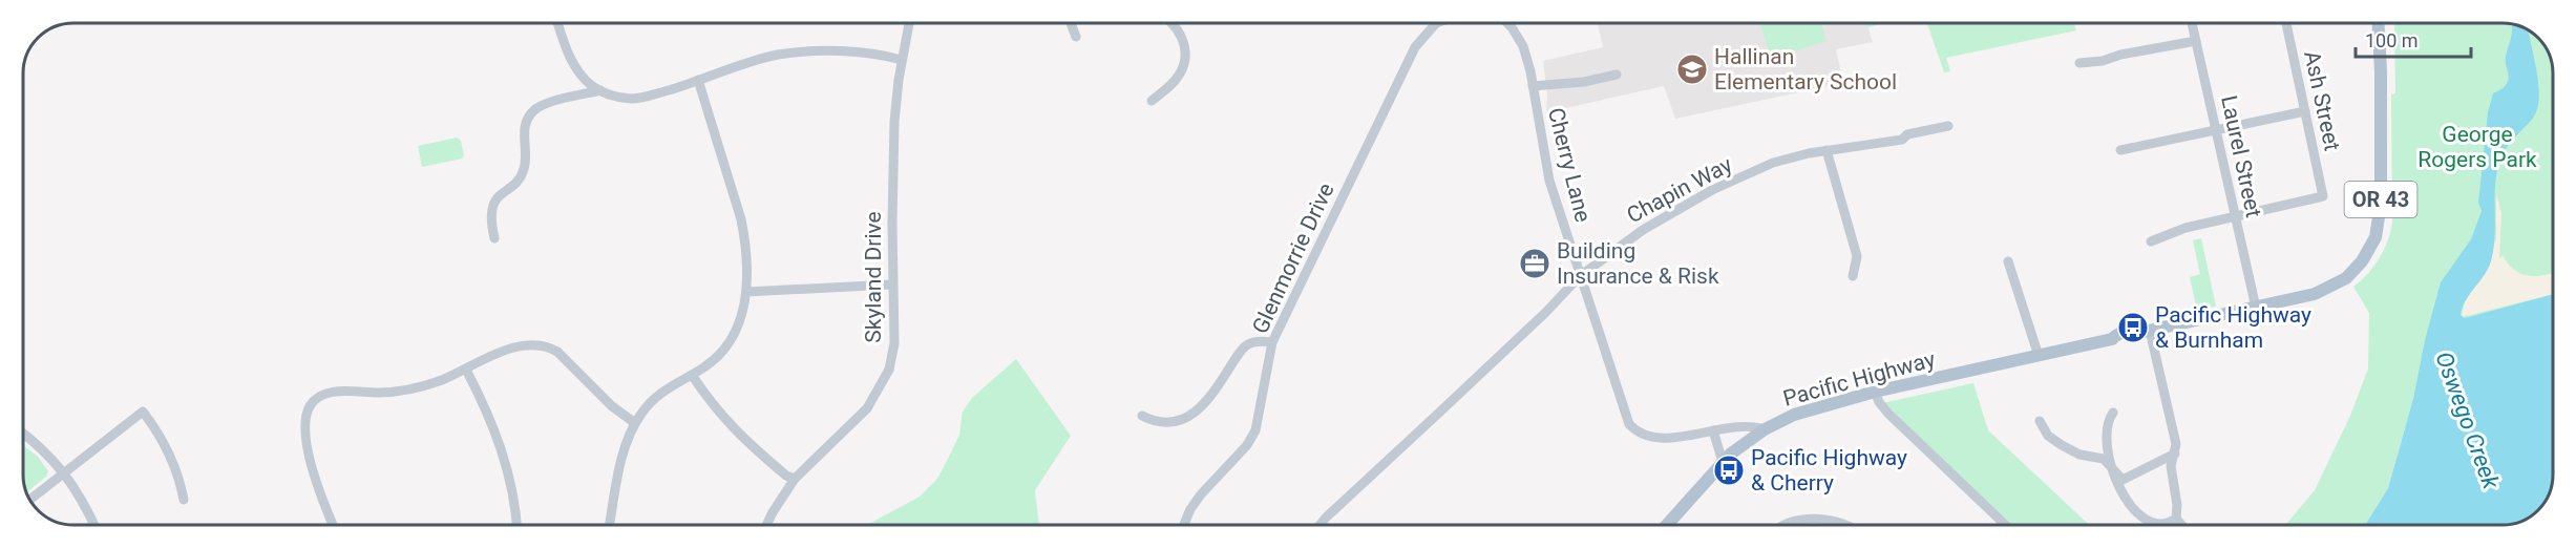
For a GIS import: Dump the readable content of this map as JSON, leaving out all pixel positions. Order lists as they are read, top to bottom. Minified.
{"streets":{"main road":["OR 43","Pacific Highway"],"street":["Ash Street","Laurel Street","Cherry Lane","Chapin Way","Glenmorrie Drive","Skyland Drive"]},"crossings":[["Ash Street","Laurel Street"],["Laurel Street","Pacific Highway"],["Cherry Lane","Chapin Way"],["Cherry Lane","Pacific Highway"]],"water":["Oswego Creek"],"parks":["George Rogers Park"],"places":{"school or university":["Hallinan Elementary School"],"office":["Building Insurance & Risk"],"bus stop":["Pacific Highway & Burnham","Pacific Highway & Cherry"]},"scale_bar":"100 m"}
